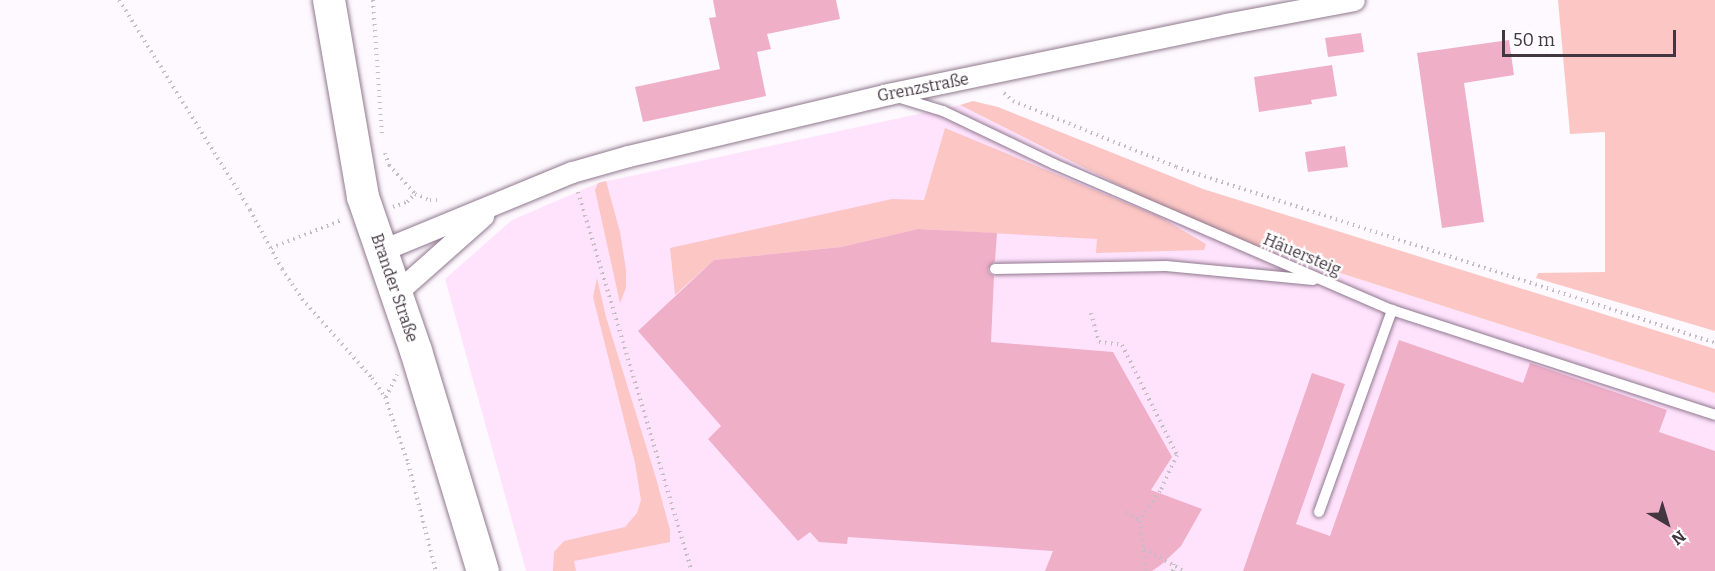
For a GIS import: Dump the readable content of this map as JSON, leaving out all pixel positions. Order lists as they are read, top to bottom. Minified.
{"streets":{"main road":["Brander Straße"],"street":["Grenzstraße"],"lane":["Häuersteig"]},"crossings":[["Grenzstraße","Häuersteig"],["Grenzstraße","Brander Straße"]],"scale_bar":"50 m","north":"bottom right"}
